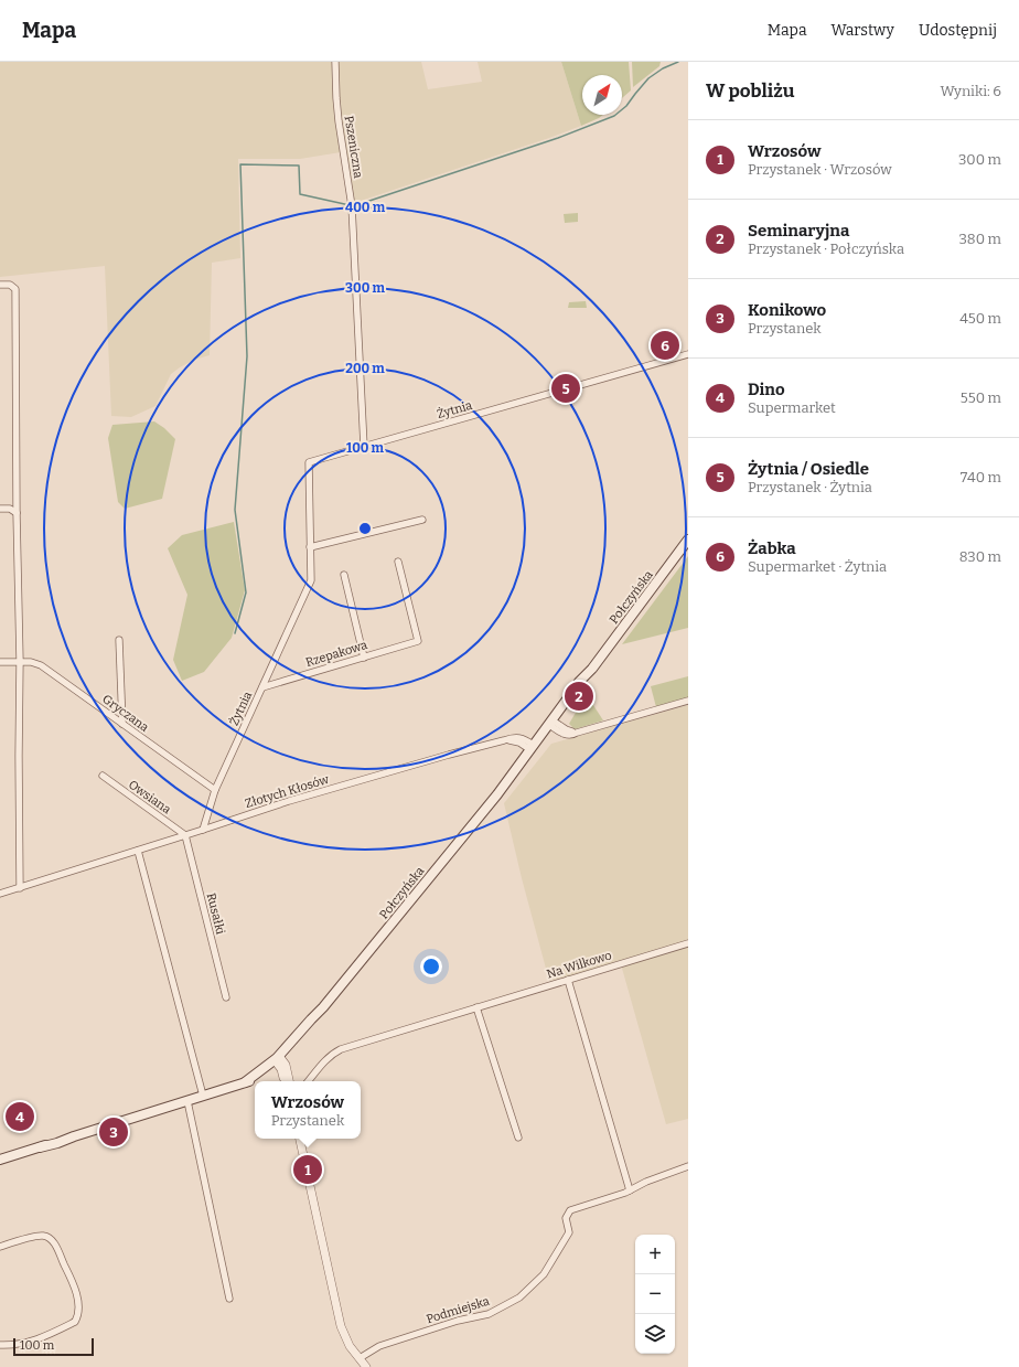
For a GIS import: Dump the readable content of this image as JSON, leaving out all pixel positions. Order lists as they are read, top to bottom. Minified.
{"streets":{"main road":["Połczyńska"],"street":["Pszeniczna","Żytnia","Rzepakowa","Gryczana","Złotych Kłosów","Owsiana","Rusałki","Na Wilkowo","Podmiejska"]},"crossings":[["Pszeniczna","Żytnia"],["Żytnia","Rzepakowa"],["Żytnia","Gryczana"],["Żytnia","Złotych Kłosów"],["Połczyńska","Złotych Kłosów"],["Złotych Kłosów","Owsiana"],["Złotych Kłosów","Rusałki"],["Owsiana","Rusałki"]],"scale_bar":"100 m","north":"top right","page":{"header":"Mapa","nav":["Mapa","Warstwy","Udostępnij"],"heading":["W pobliżu","Wyniki: 6"],"list":[{"mark":"1","name":"Wrzosów","note":"Przystanek · Wrzosów","value":"300 m"},{"mark":"2","name":"Seminaryjna","note":"Przystanek · Połczyńska","value":"380 m"},{"mark":"3","name":"Konikowo","note":"Przystanek","value":"450 m"},{"mark":"4","name":"Dino","note":"Supermarket","value":"550 m"},{"mark":"5","name":"Żytnia / Osiedle","note":"Przystanek · Żytnia","value":"740 m"},{"mark":"6","name":"Żabka","note":"Supermarket · Żytnia","value":"830 m"}],"pins":["6","5","2","4","3","1"],"popup":["Wrzosów","Przystanek"],"map_buttons":["+","−"],"scale":"100 m"},"rings":["400 m","300 m","200 m","100 m"]}
